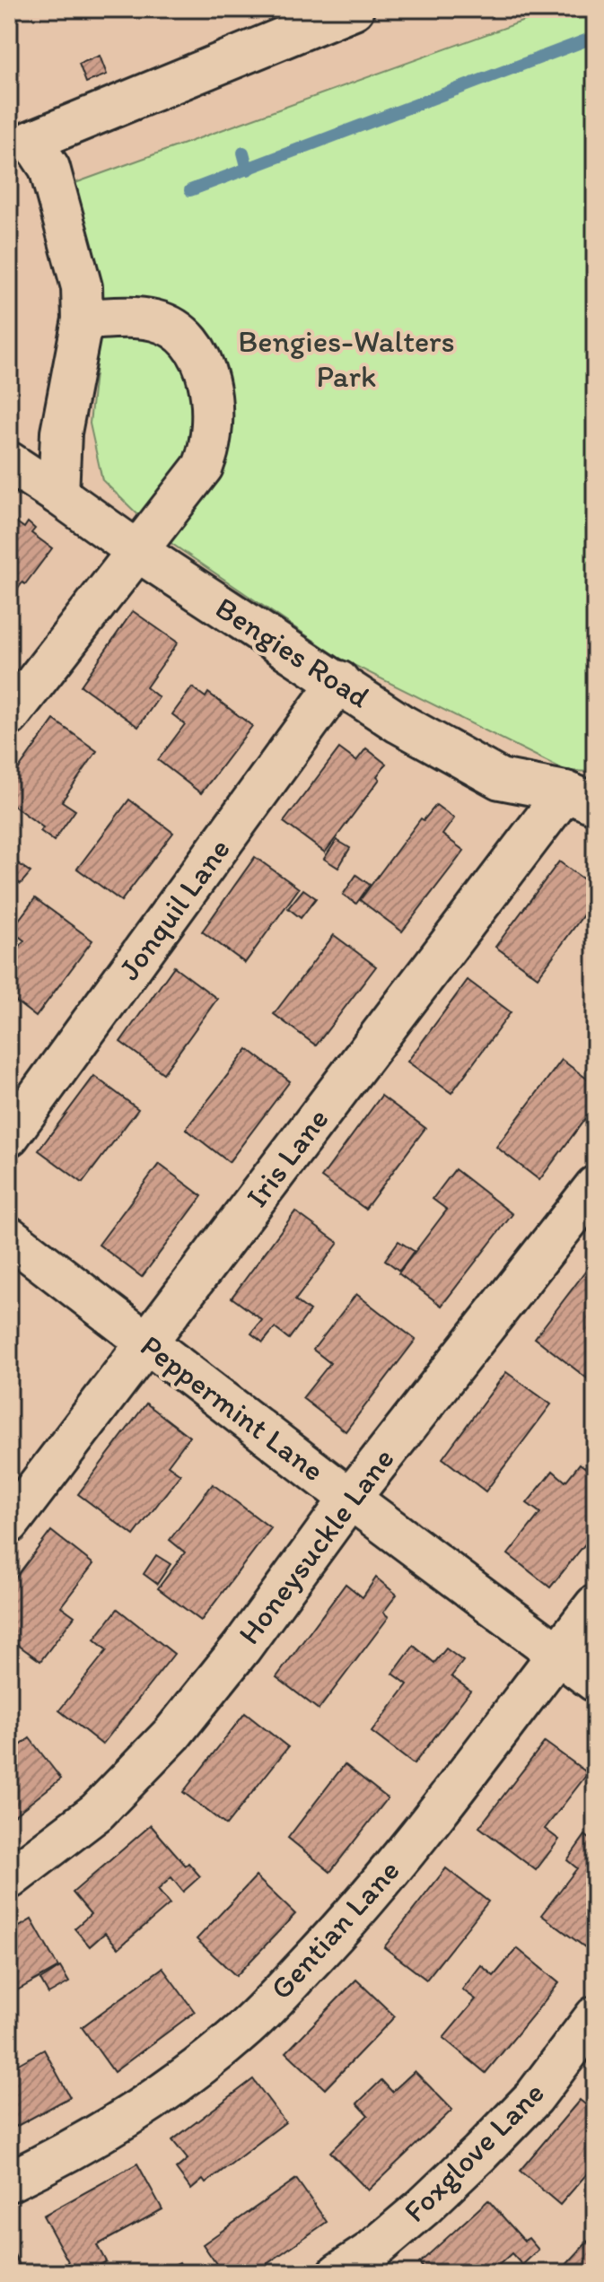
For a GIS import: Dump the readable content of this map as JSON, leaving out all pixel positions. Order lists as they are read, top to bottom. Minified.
{"streets":{"street":["Bengies Road","Jonquil Lane","Iris Lane","Peppermint Lane","Honeysuckle Lane","Gentian Lane","Foxglove Lane"]},"crossings":[["Bengies Road","Jonquil Lane"],["Bengies Road","Iris Lane"],["Iris Lane","Peppermint Lane"],["Peppermint Lane","Honeysuckle Lane"],["Peppermint Lane","Gentian Lane"]],"parks":["Bengies-Walters Park"]}
